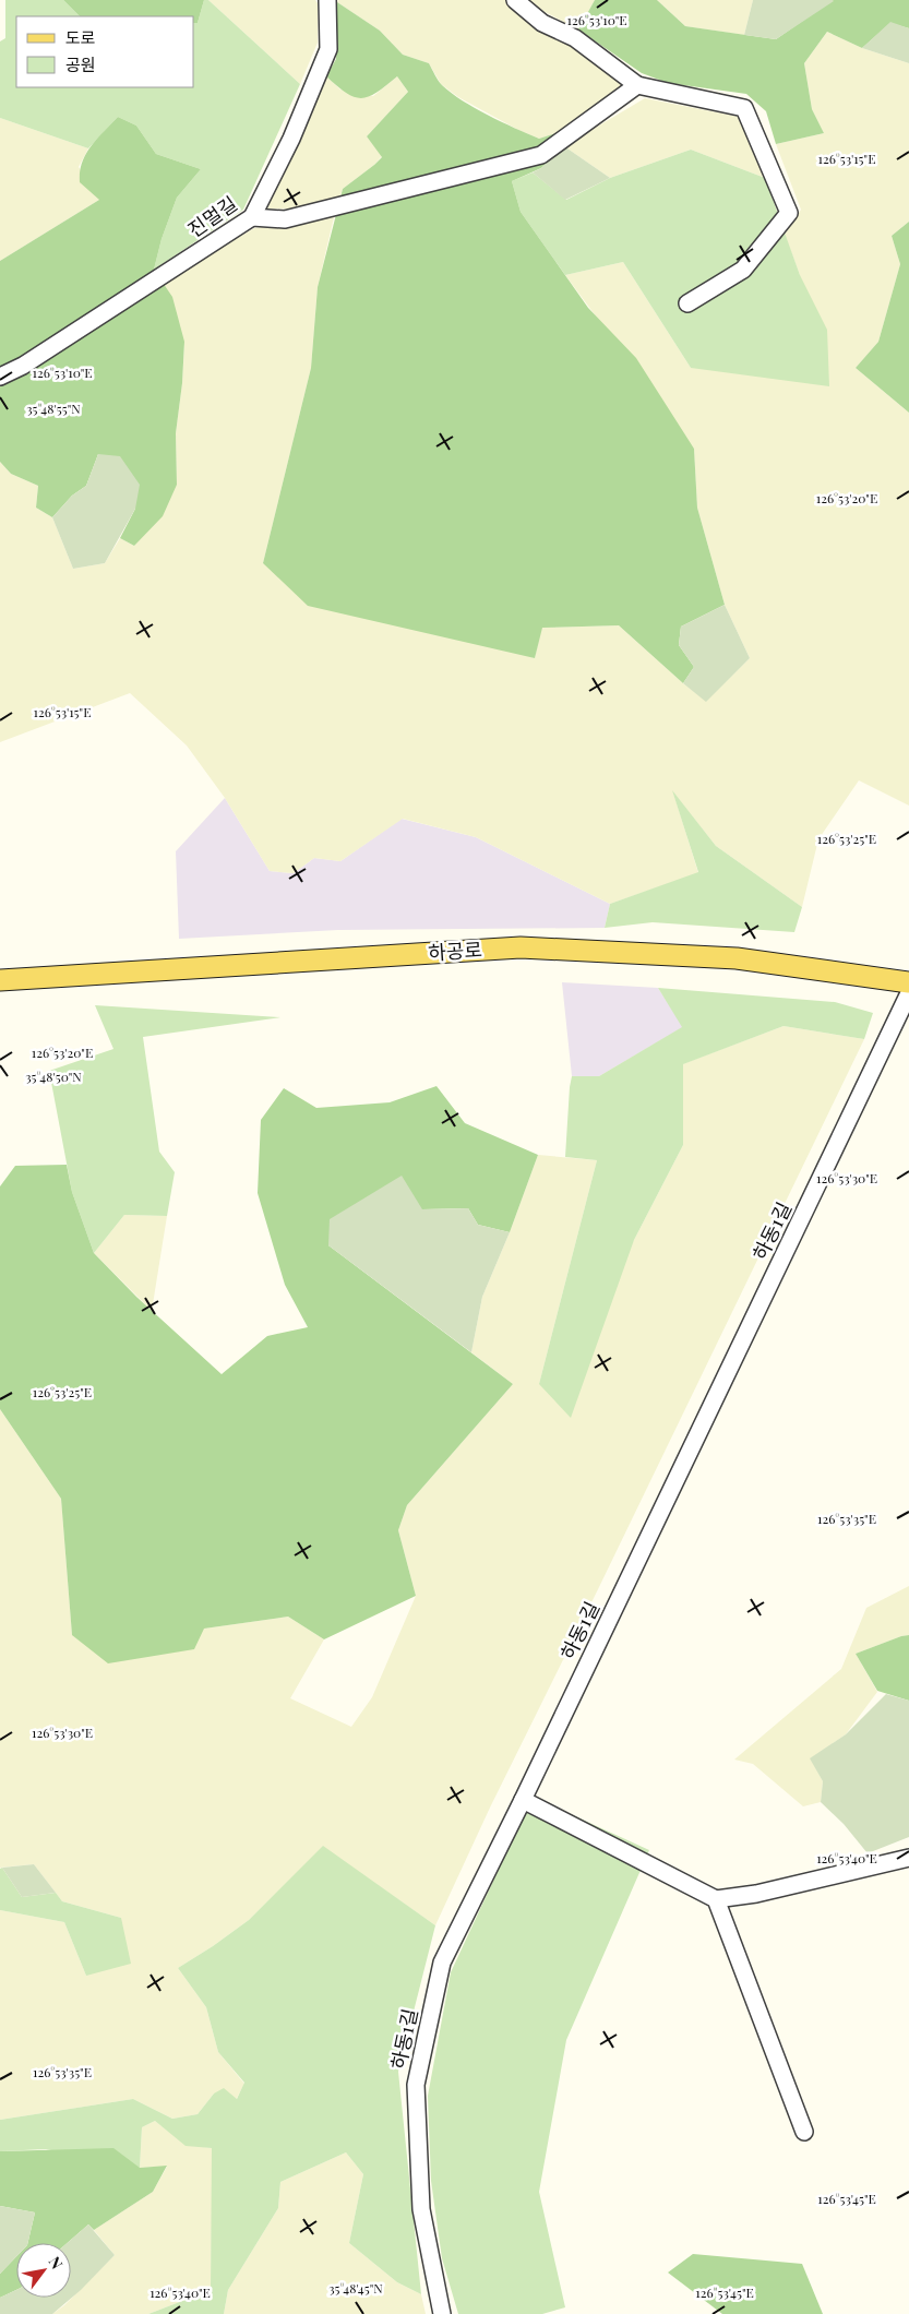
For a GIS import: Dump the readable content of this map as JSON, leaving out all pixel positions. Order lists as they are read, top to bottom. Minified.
{"streets":{"main road":["하공로"],"street":["진멀길","하동1길"]},"legend":["도로","공원"],"north":"top right","coordinates":["126°53'10\"E","126°53'15\"E","35°48'55\"N","126°53'20\"E","126°53'25\"E","35°48'50\"N","126°53'30\"E","126°53'35\"E","126°53'40\"E","126°53'45\"E","35°48'45\"N"]}
